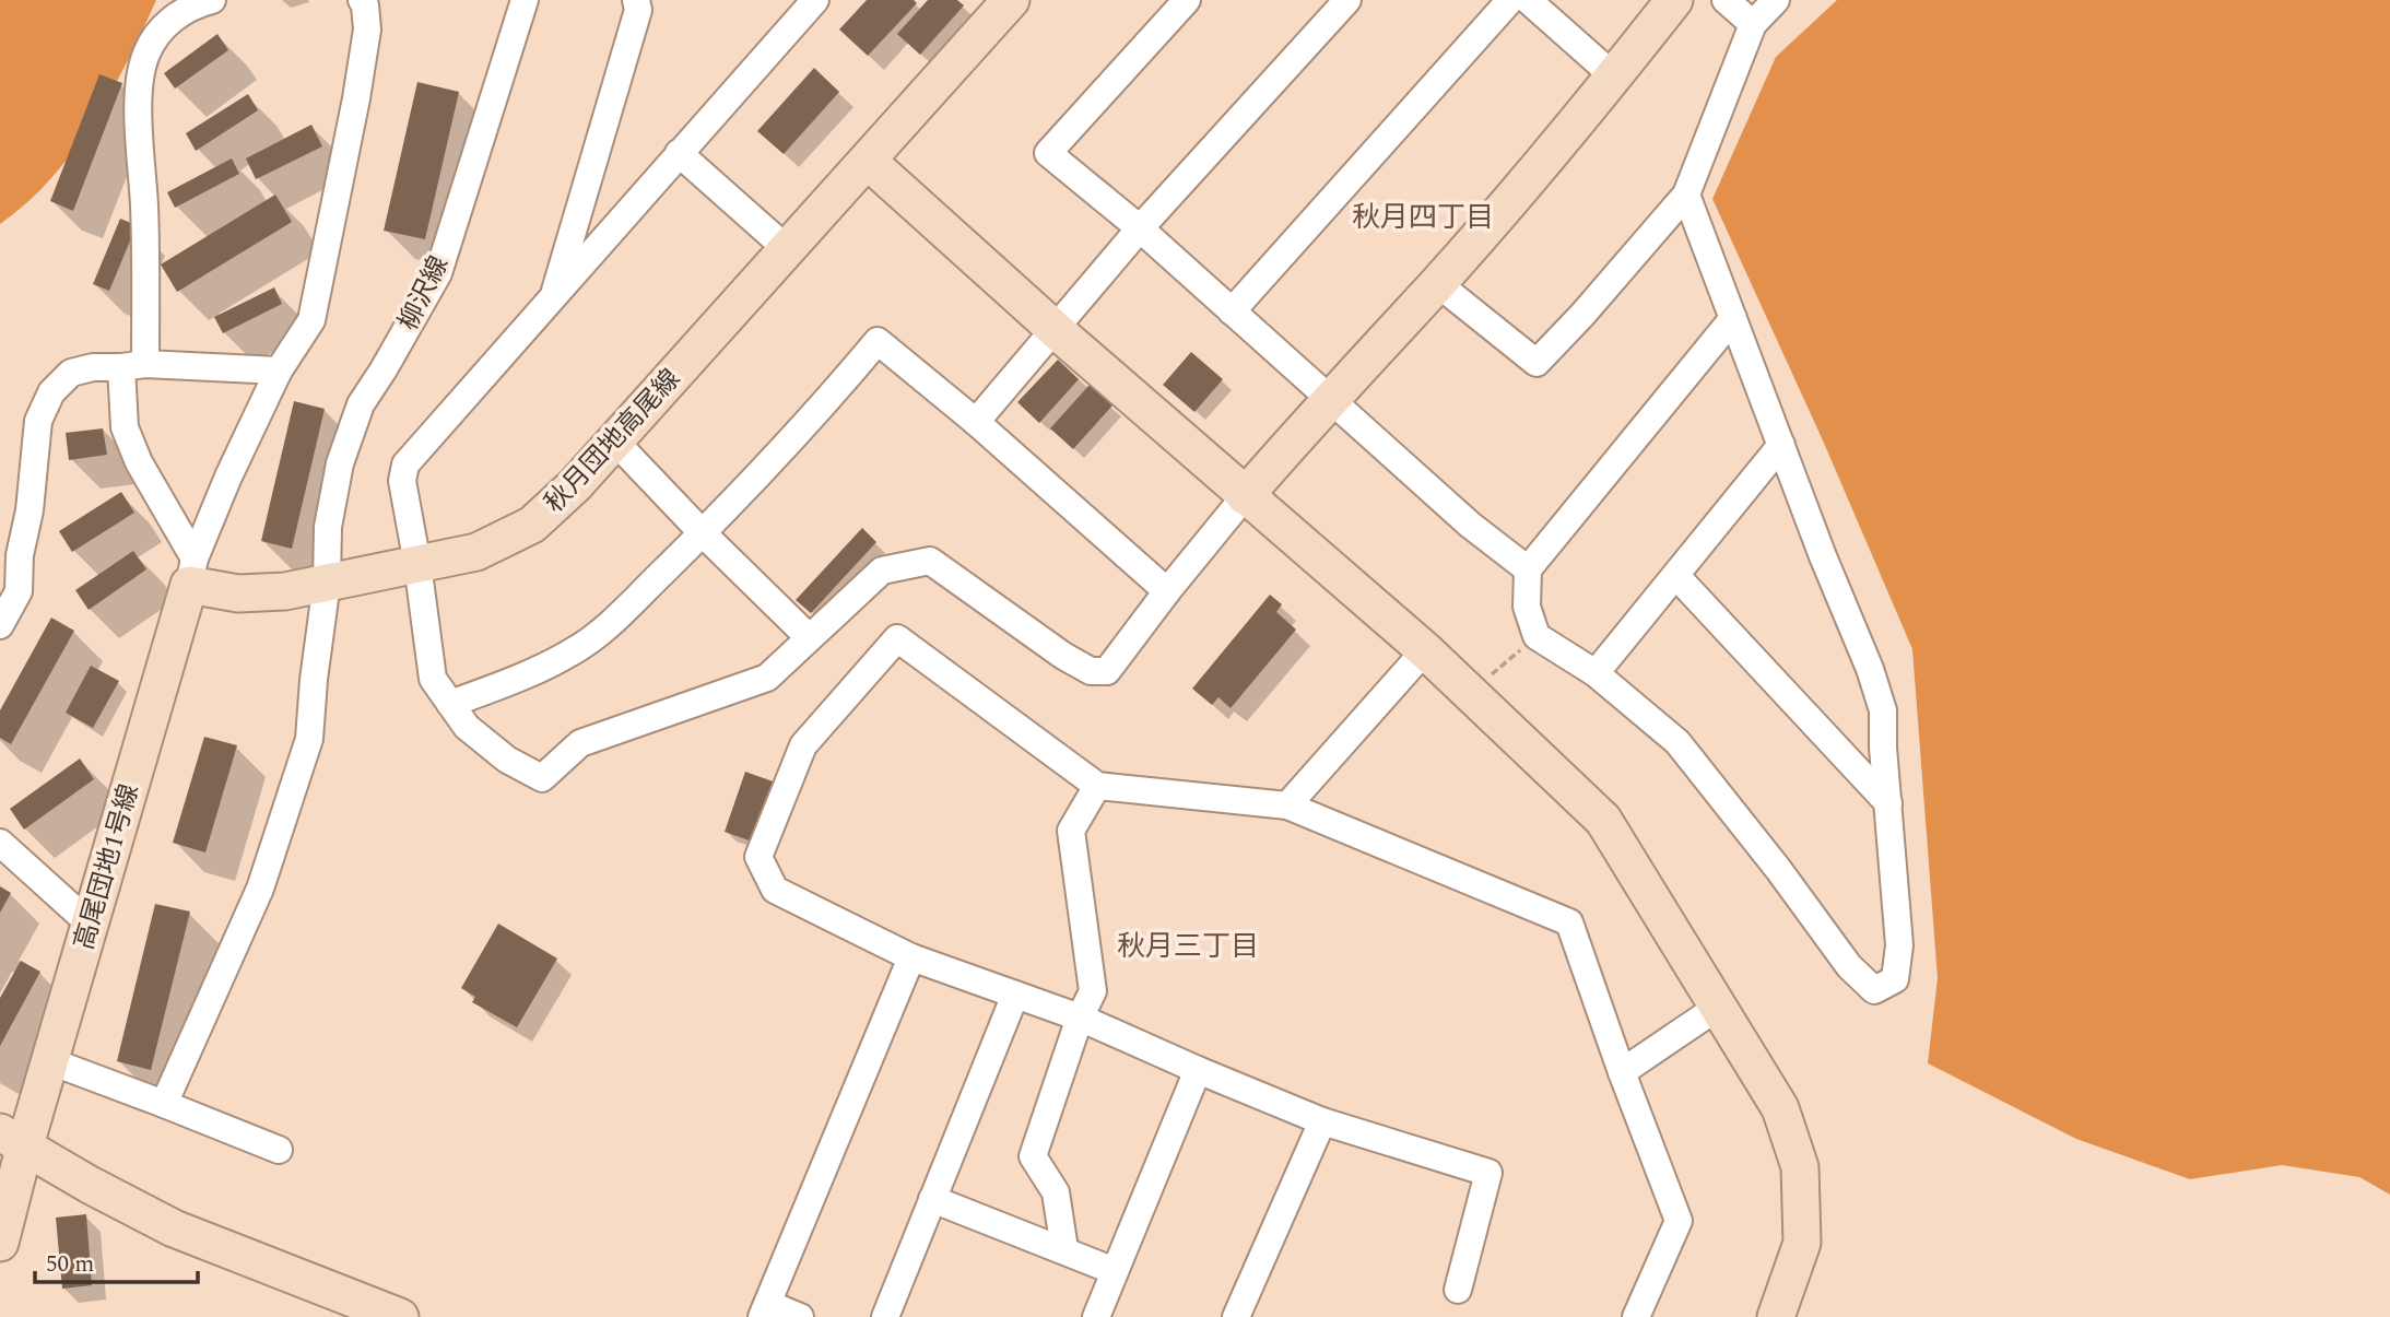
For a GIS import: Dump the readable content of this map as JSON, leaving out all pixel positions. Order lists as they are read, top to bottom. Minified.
{"streets":{"street":["柳沢線","秋月団地高尾線","高尾団地1号線"]},"crossings":[["柳沢線","秋月団地高尾線"],["秋月団地高尾線","高尾団地1号線"]],"districts":["秋月四丁目","秋月三丁目"],"scale_bar":"50 m"}
